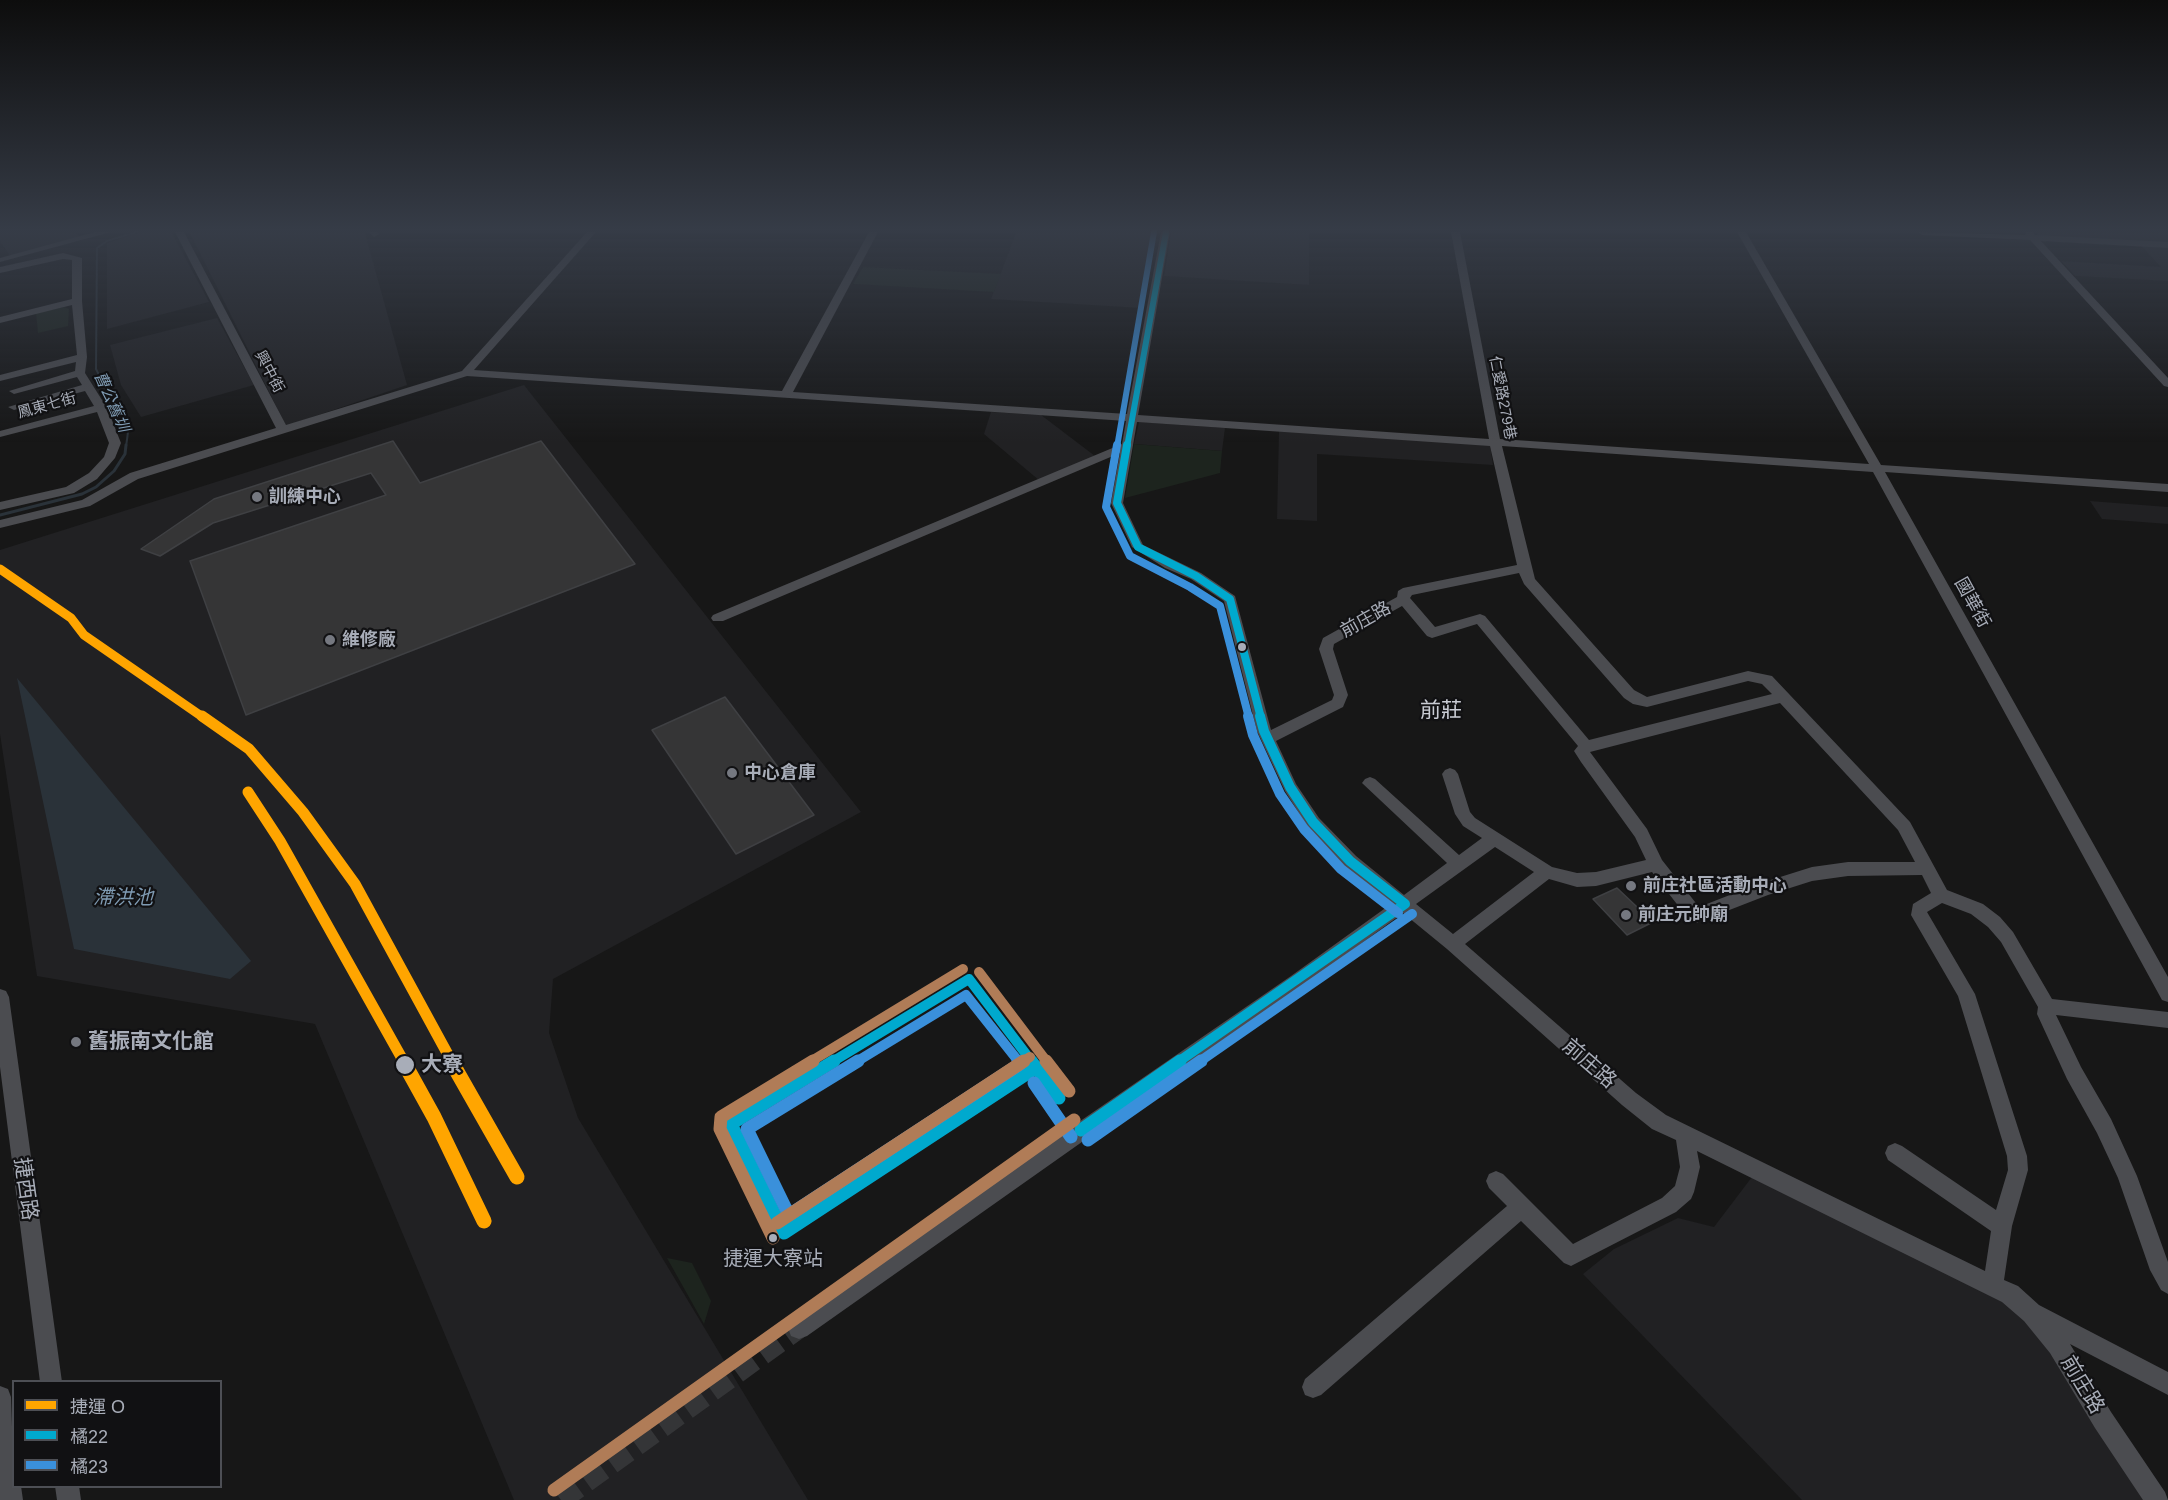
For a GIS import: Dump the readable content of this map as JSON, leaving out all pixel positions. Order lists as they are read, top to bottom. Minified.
{"streets":{"street":["興中街","仁愛路279巷","鳳東七街","國華街","前庄路","捷西路"]},"crossings":[["仁愛路279巷","前庄路"]],"districts":["前莊"],"water":["曹公舊圳","滯洪池"],"places":["訓練中心","維修廠","中心倉庫","前庄社區活動中心","前庄元帥廟","舊振南文化館","大寮","捷運大寮站"],"lines":["transit line 橘22","transit line 橘23","metro line O"],"legend":["捷運 O","橘22","橘23"]}
